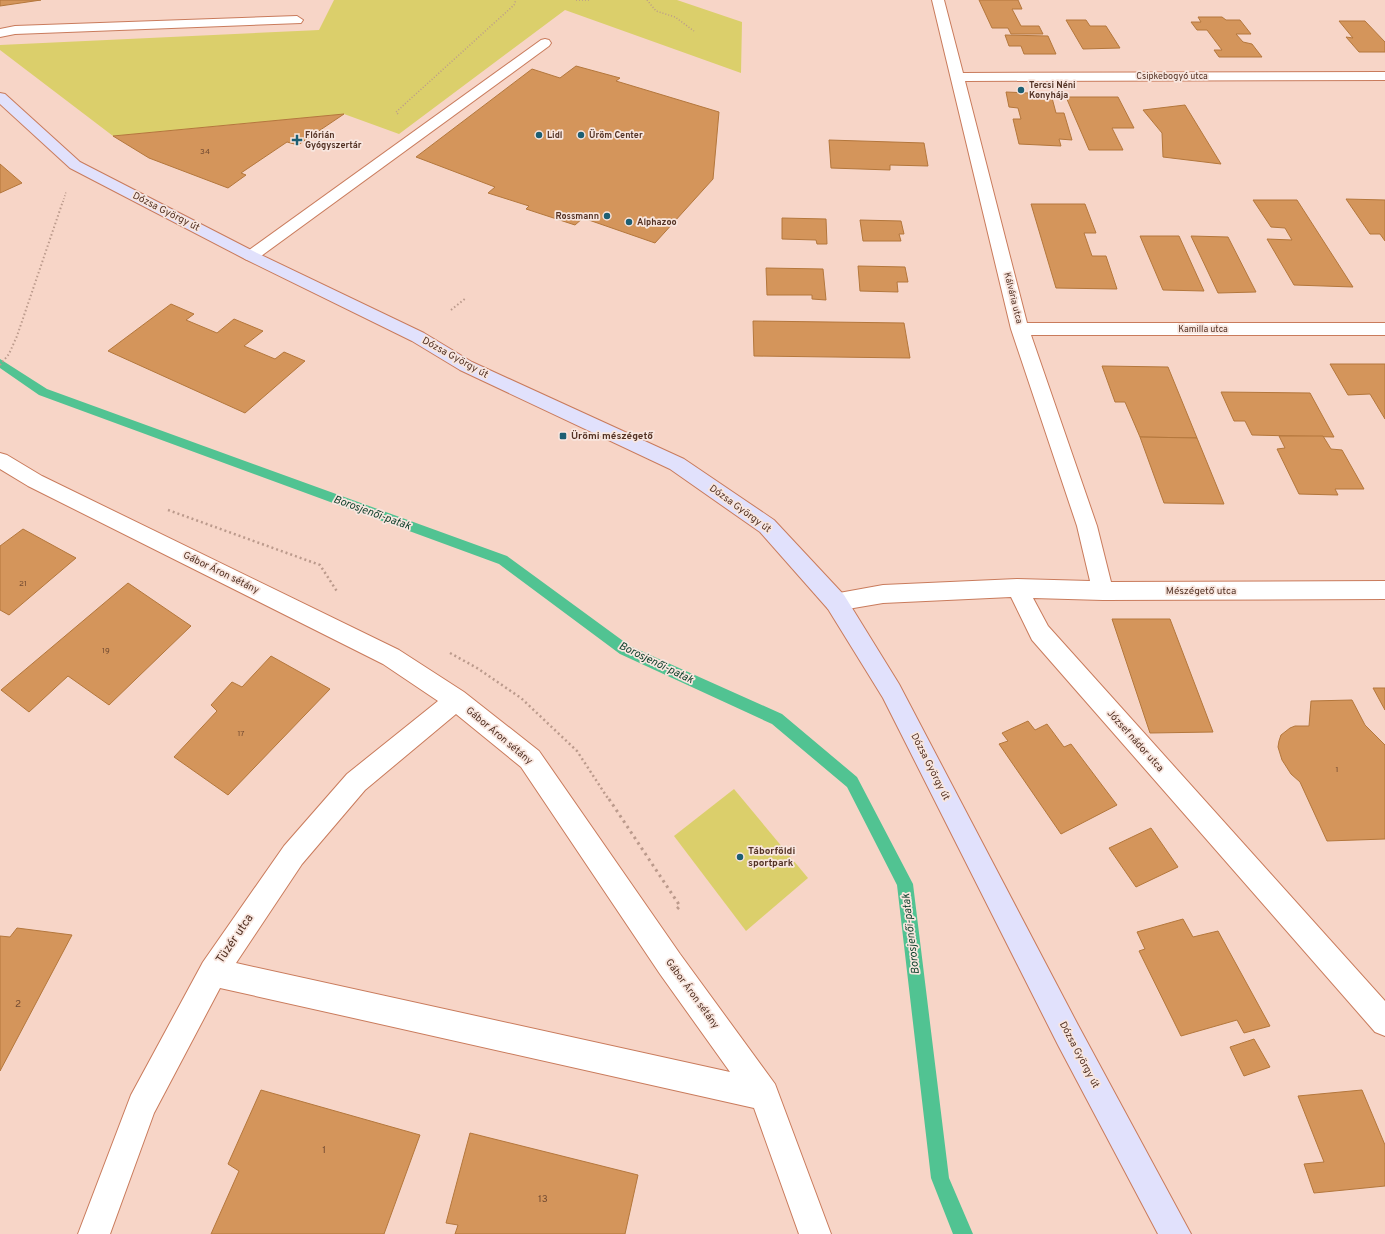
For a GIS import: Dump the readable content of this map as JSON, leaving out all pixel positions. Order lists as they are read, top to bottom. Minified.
{"streets":{"main road":["Dózsa György út"],"street":["Csipkebogyó utca","Kálvária utca","Kamilla utca","Gábor Áron sétány","Mészégető utca","József nádor utca","Tüzér utca"]},"crossings":[["Csipkebogyó utca","Kálvária utca"],["Kálvária utca","Kamilla utca"],["Kálvária utca","Mészégető utca"],["Gábor Áron sétány","Tüzér utca"],["Mészégető utca","József nádor utca"]],"water":["Borosjenői-patak"],"places":{"other":["Tercsi Néni Konyhája","Lidl","Üröm Center","Rossmann","Alphazoo","Táborföldi sportpark"],"health":["Flórián Gyógyszertár"],"transit":["Ürömi mészégető"]},"house_numbers":["34","21","19","17","1","2","1","13"]}
